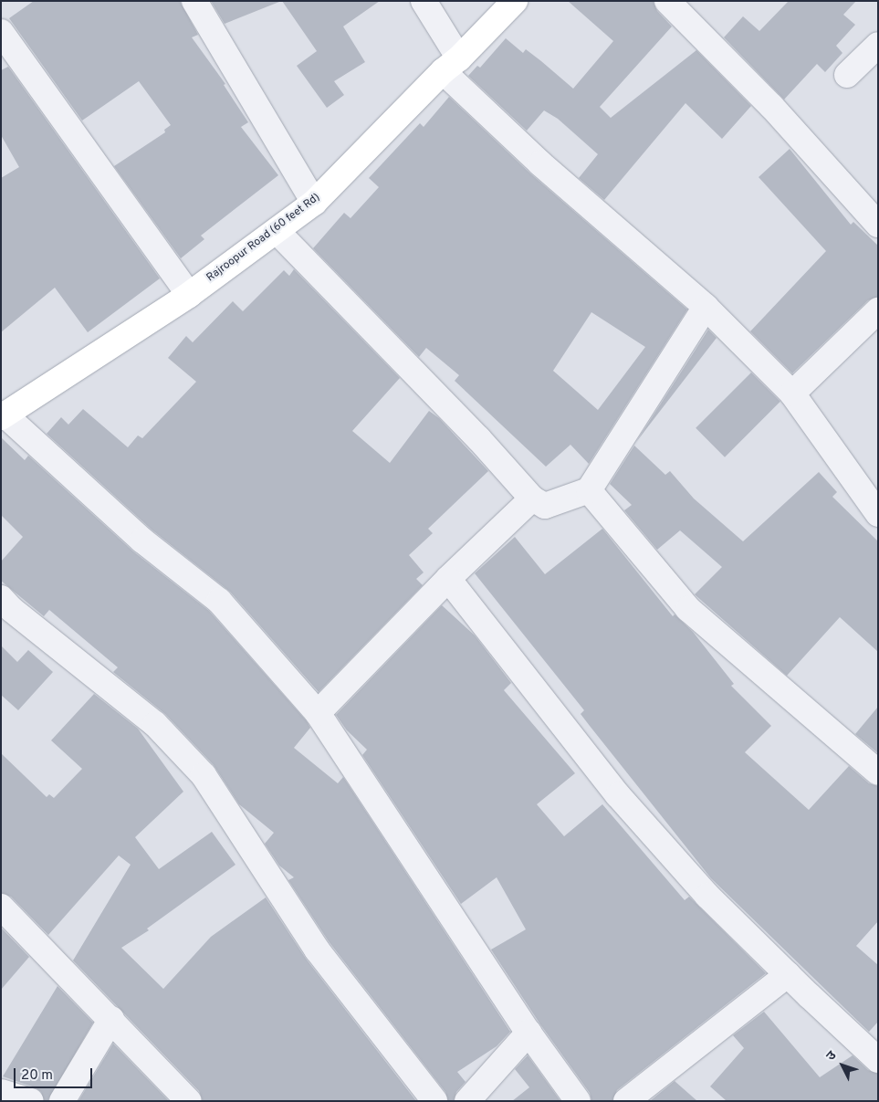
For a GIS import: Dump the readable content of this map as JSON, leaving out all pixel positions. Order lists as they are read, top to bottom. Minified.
{"streets":{"main road":["Rajroopur Road (60 feet Rd)"]},"scale_bar":"20 m","north":"top left"}
